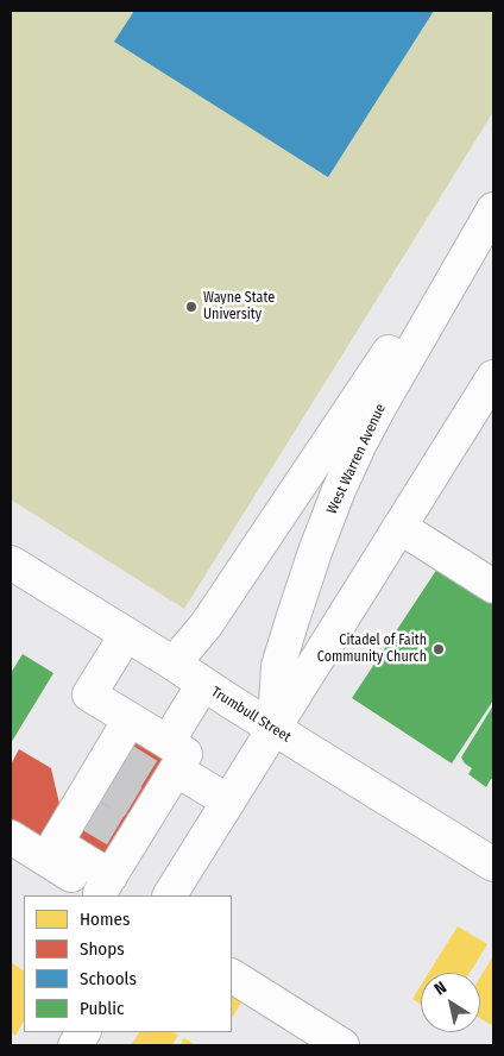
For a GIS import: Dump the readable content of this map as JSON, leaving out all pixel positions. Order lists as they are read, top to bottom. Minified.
{"streets":{"main road":["West Warren Avenue","Trumbull Street"]},"crossings":[["West Warren Avenue","Trumbull Street"]],"places":["Wayne State University","Citadel of Faith Community Church"],"legend":["Homes","Shops","Schools","Public"],"north":"top left"}
